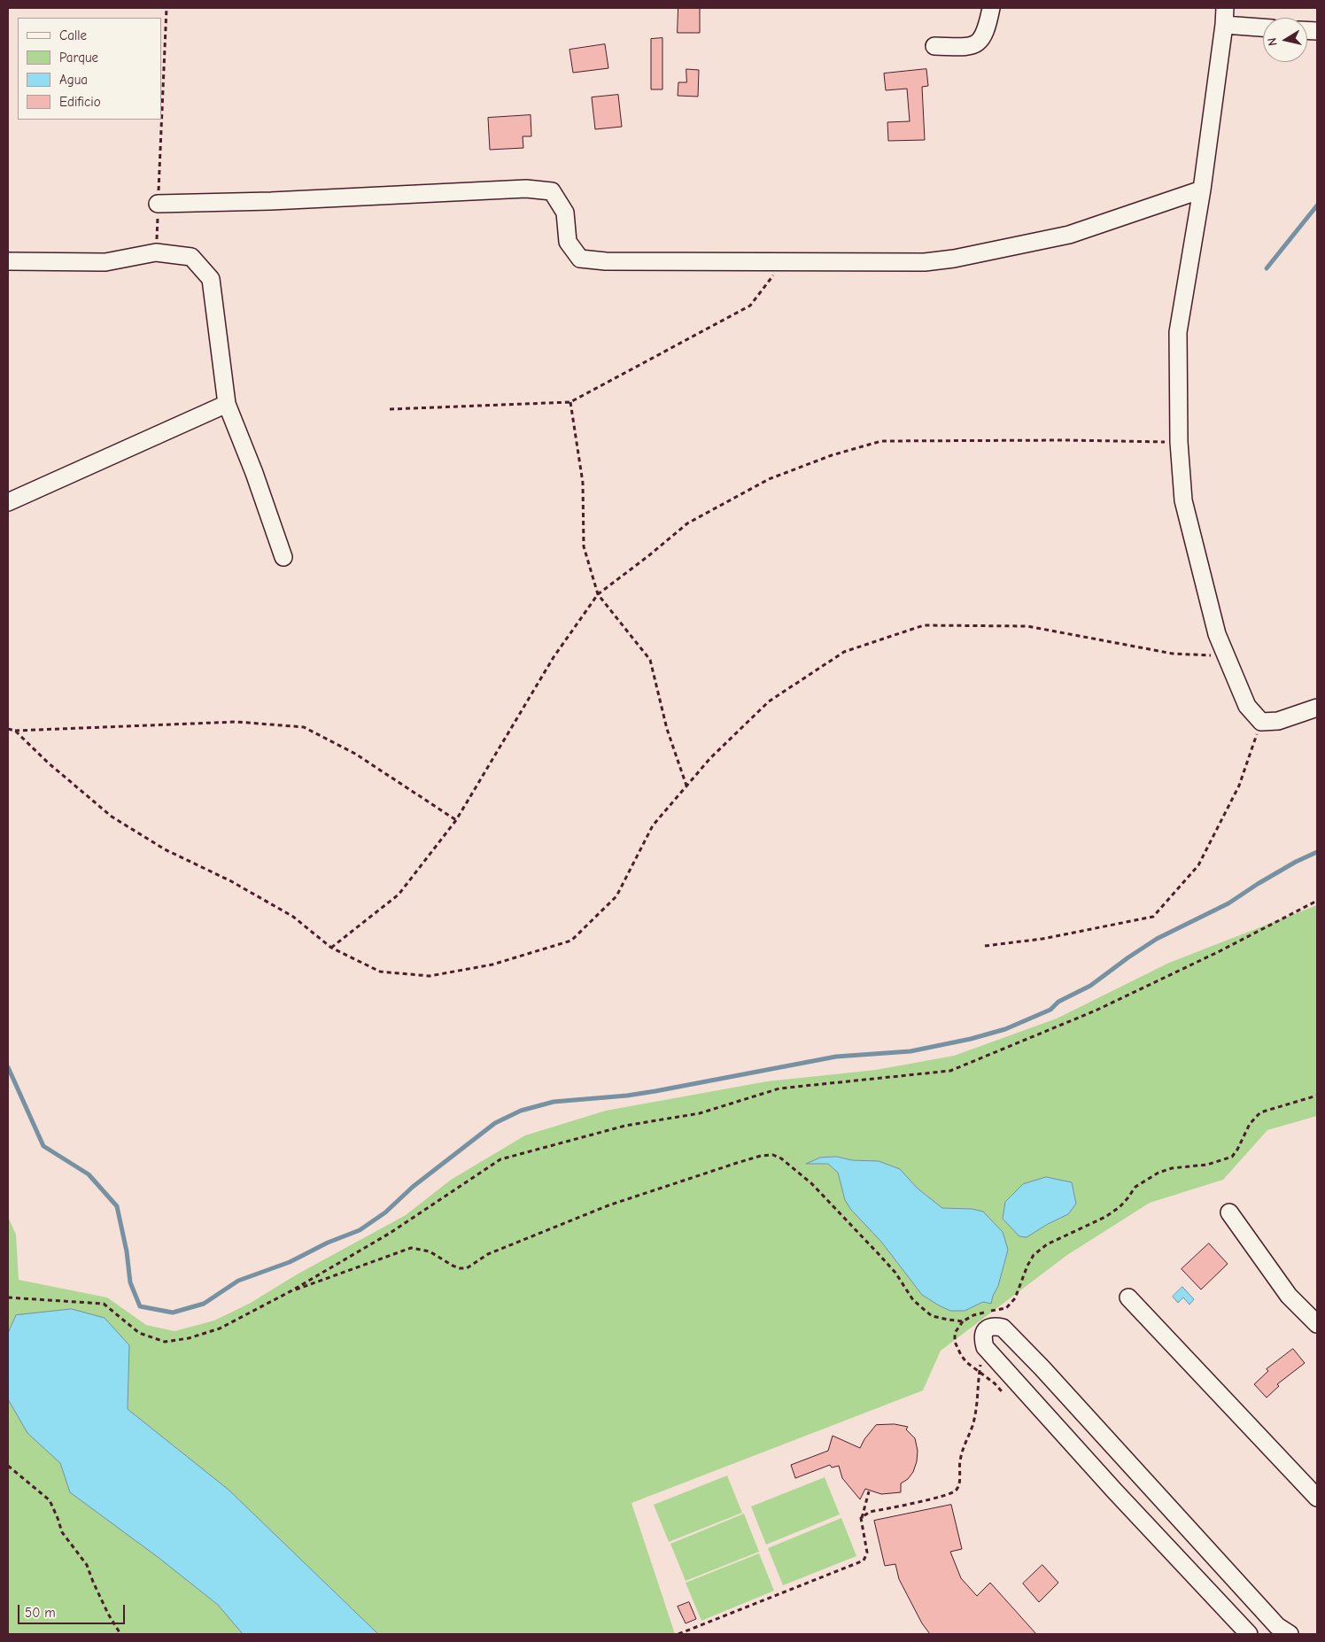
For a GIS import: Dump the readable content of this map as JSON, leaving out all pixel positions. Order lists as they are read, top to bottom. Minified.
{"legend":["Calle","Parque","Agua","Edificio"],"scale_bar":"50 m","north":"left"}
